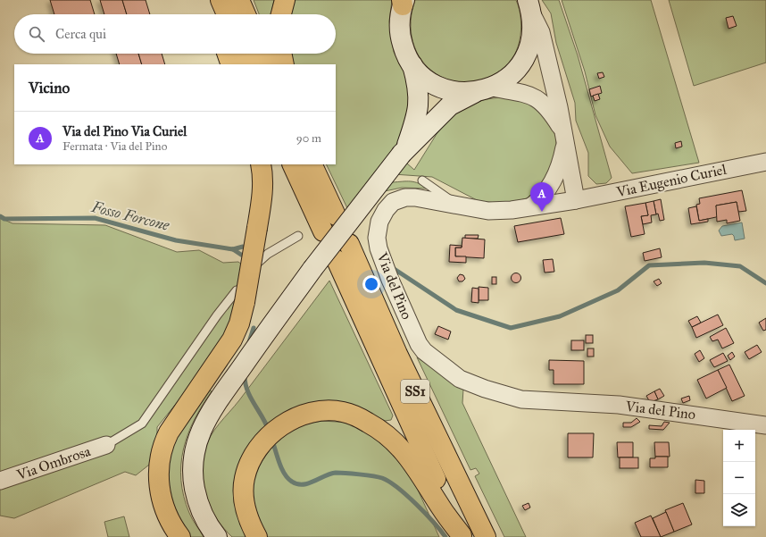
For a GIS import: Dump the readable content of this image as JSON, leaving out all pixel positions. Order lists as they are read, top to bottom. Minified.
{"streets":{"highway":["SS1"],"street":["Via Eugenio Curiel","Via del Pino","Via Ombrosa"]},"crossings":[["Via Eugenio Curiel","Via del Pino"]],"water":["Fosso Forcone"],"page":{"search":"Cerca qui","heading":"Vicino","list":[{"mark":"A","name":"Via del Pino Via Curiel","note":"Fermata · Via del Pino","value":"90 m"}],"pins":"A","map_buttons":["+","−"]}}
